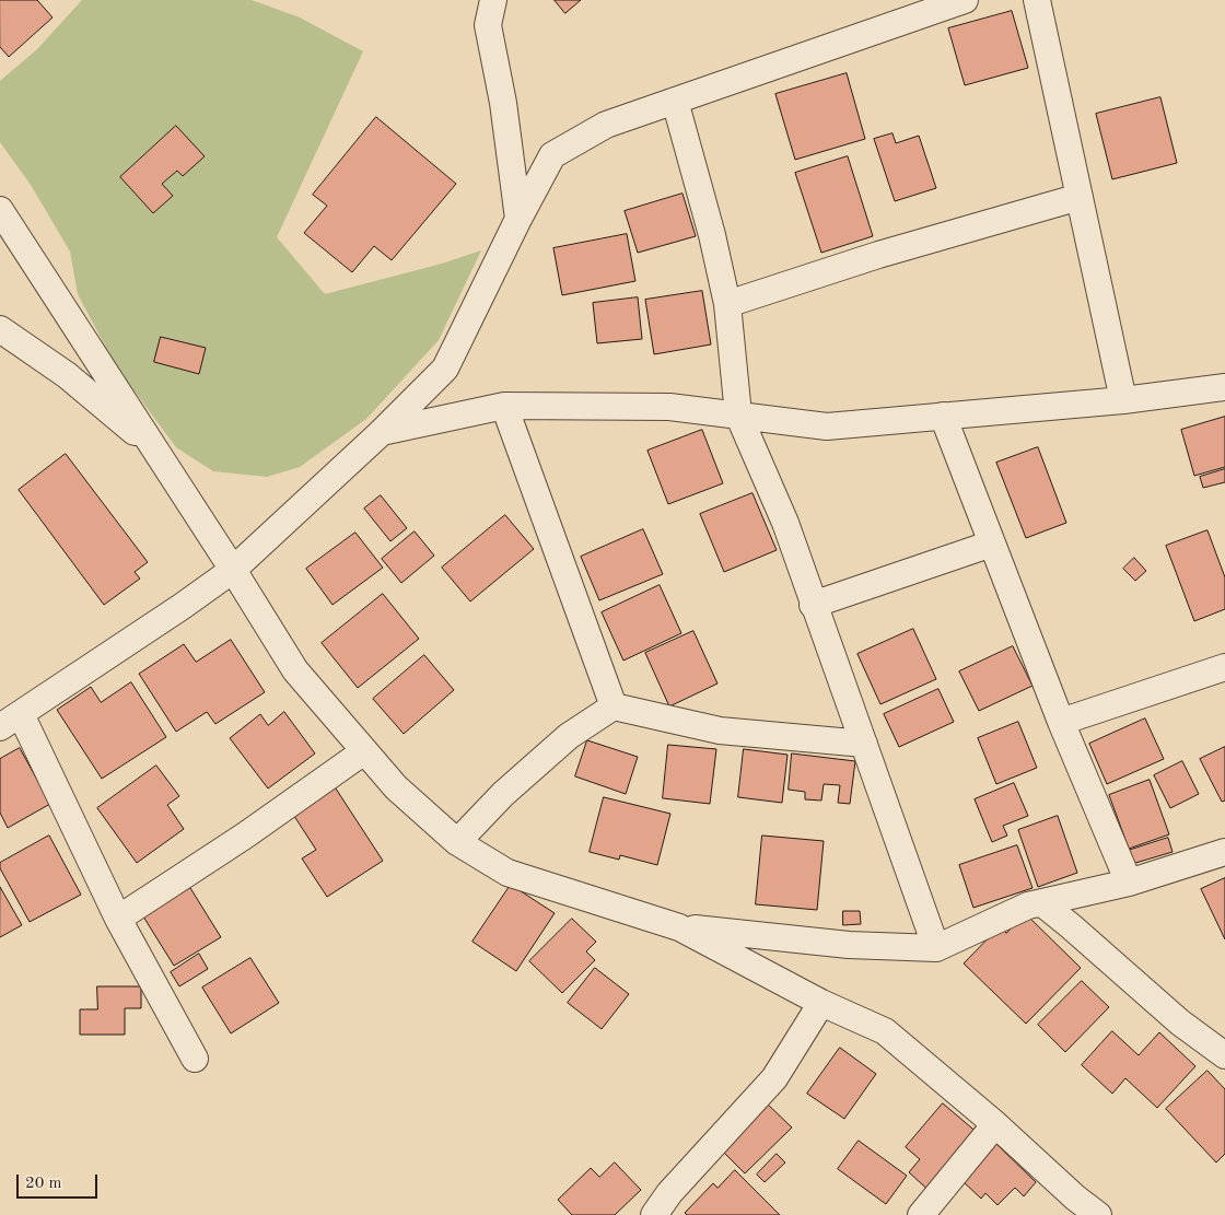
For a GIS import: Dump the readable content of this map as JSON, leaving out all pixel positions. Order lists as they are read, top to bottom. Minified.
{"scale_bar":"20 m"}
